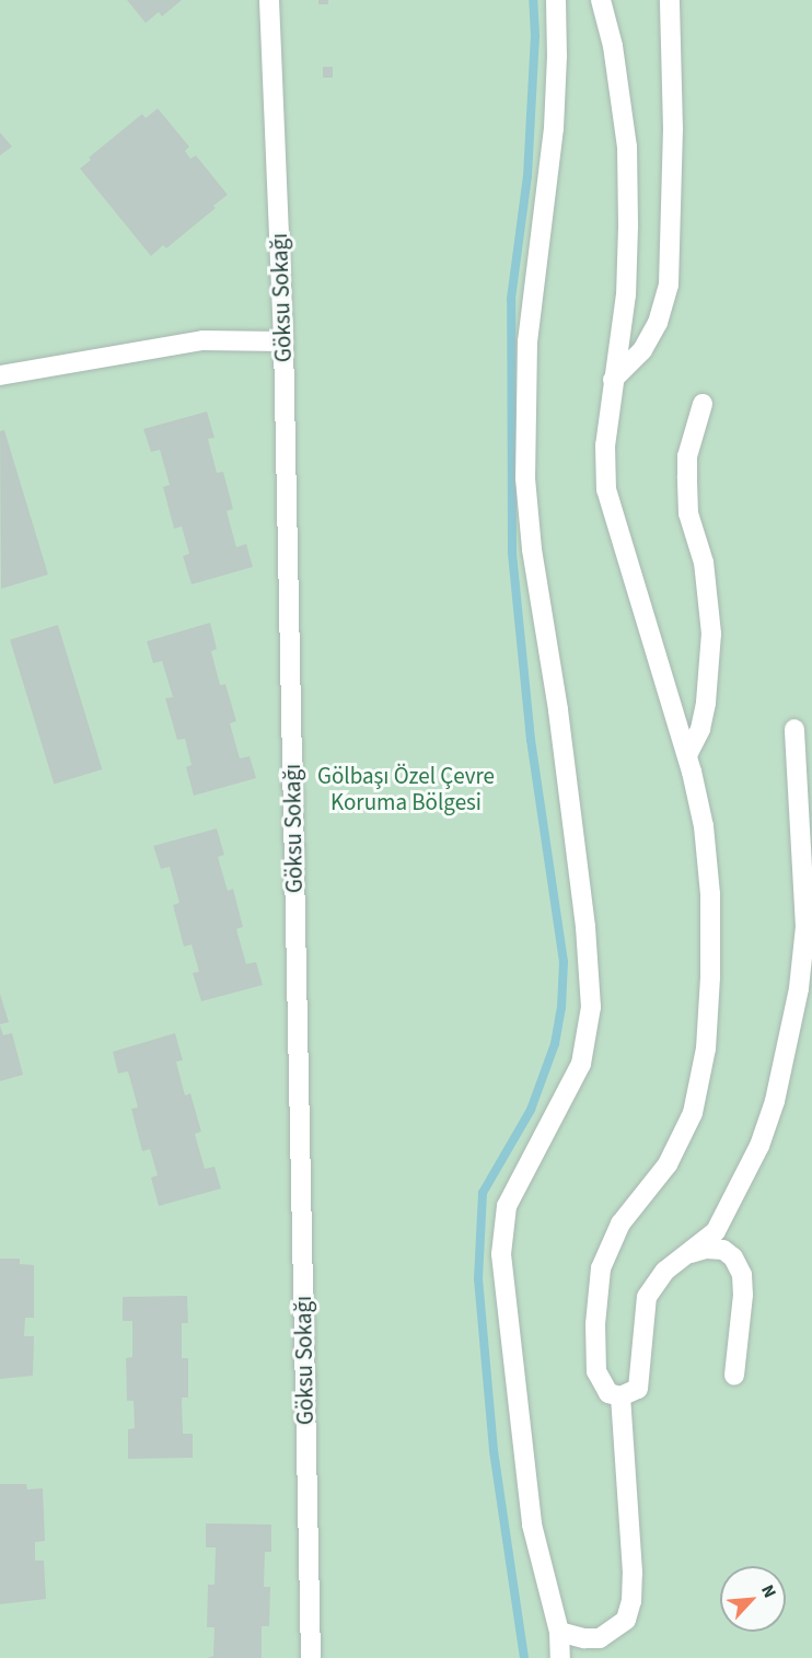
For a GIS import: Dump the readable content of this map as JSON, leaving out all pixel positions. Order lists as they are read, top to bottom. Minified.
{"streets":{"street":["Göksu Sokağı"]},"parks":["Gölbaşı Özel Çevre Koruma Bölgesi"],"north":"top right"}
